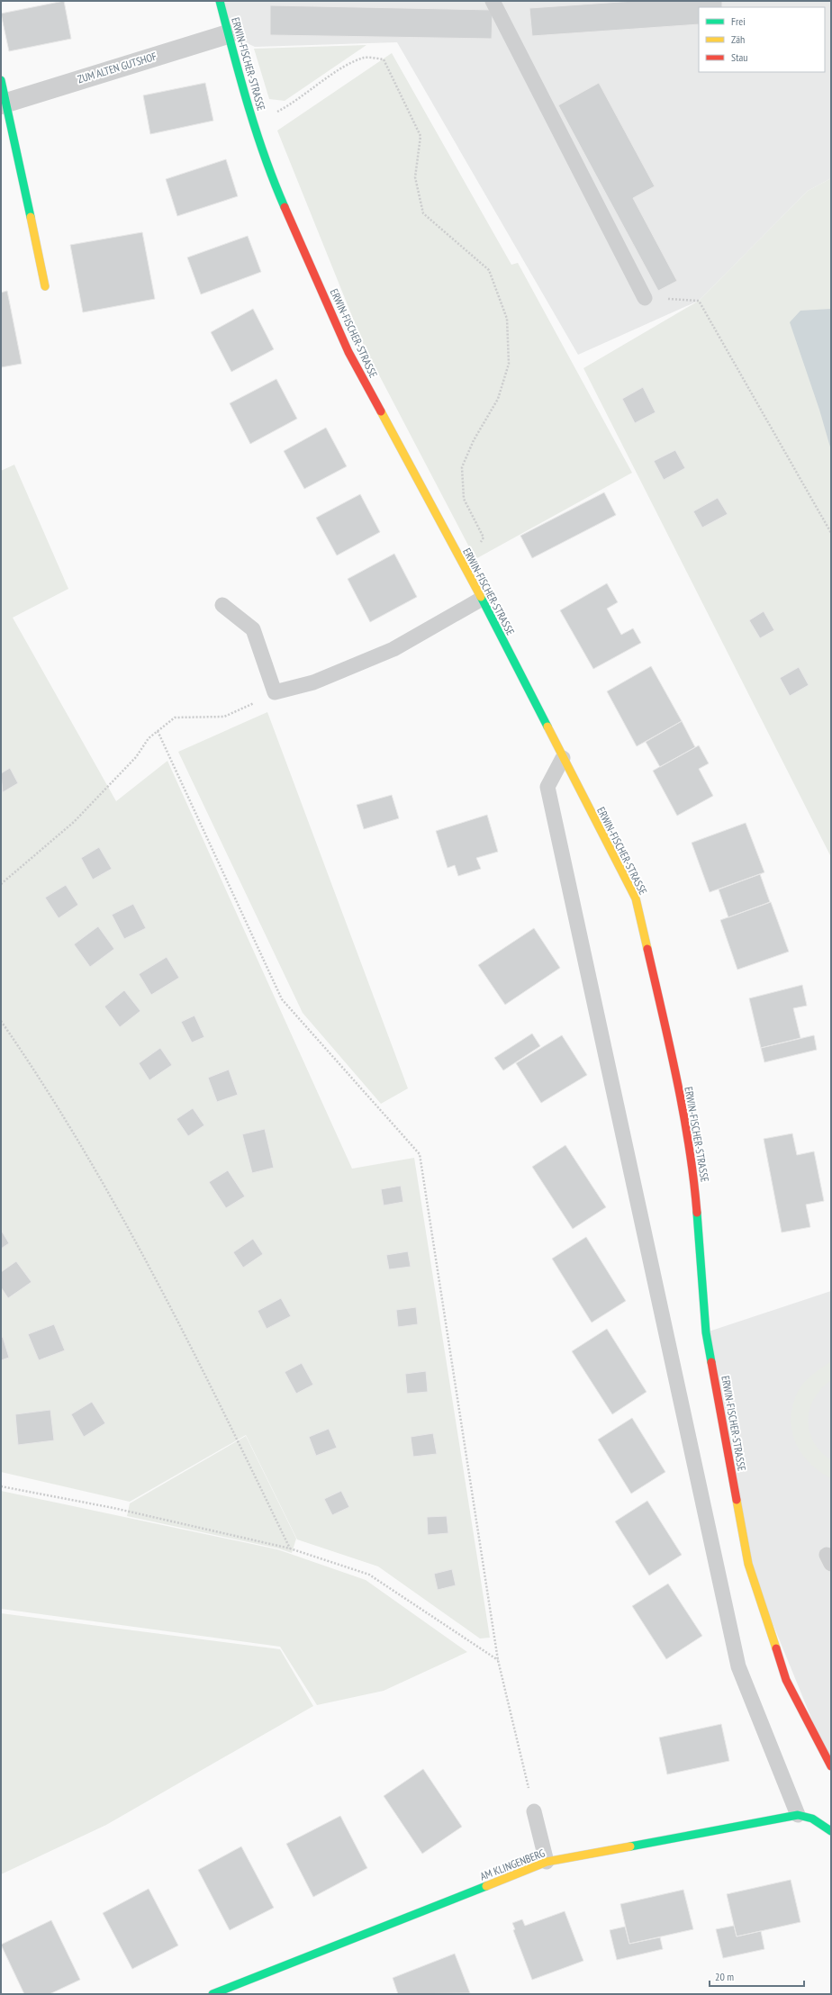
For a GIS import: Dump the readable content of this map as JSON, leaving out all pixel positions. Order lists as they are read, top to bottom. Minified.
{"streets":{"street":["ERWIN-FISCHER-STRASSE","ZUM ALTEN GUTSHOF","AM KLINGENBERG"]},"crossings":[["ERWIN-FISCHER-STRASSE","ZUM ALTEN GUTSHOF"]],"legend":["Frei","Zäh","Stau"],"scale_bar":"20 m"}
